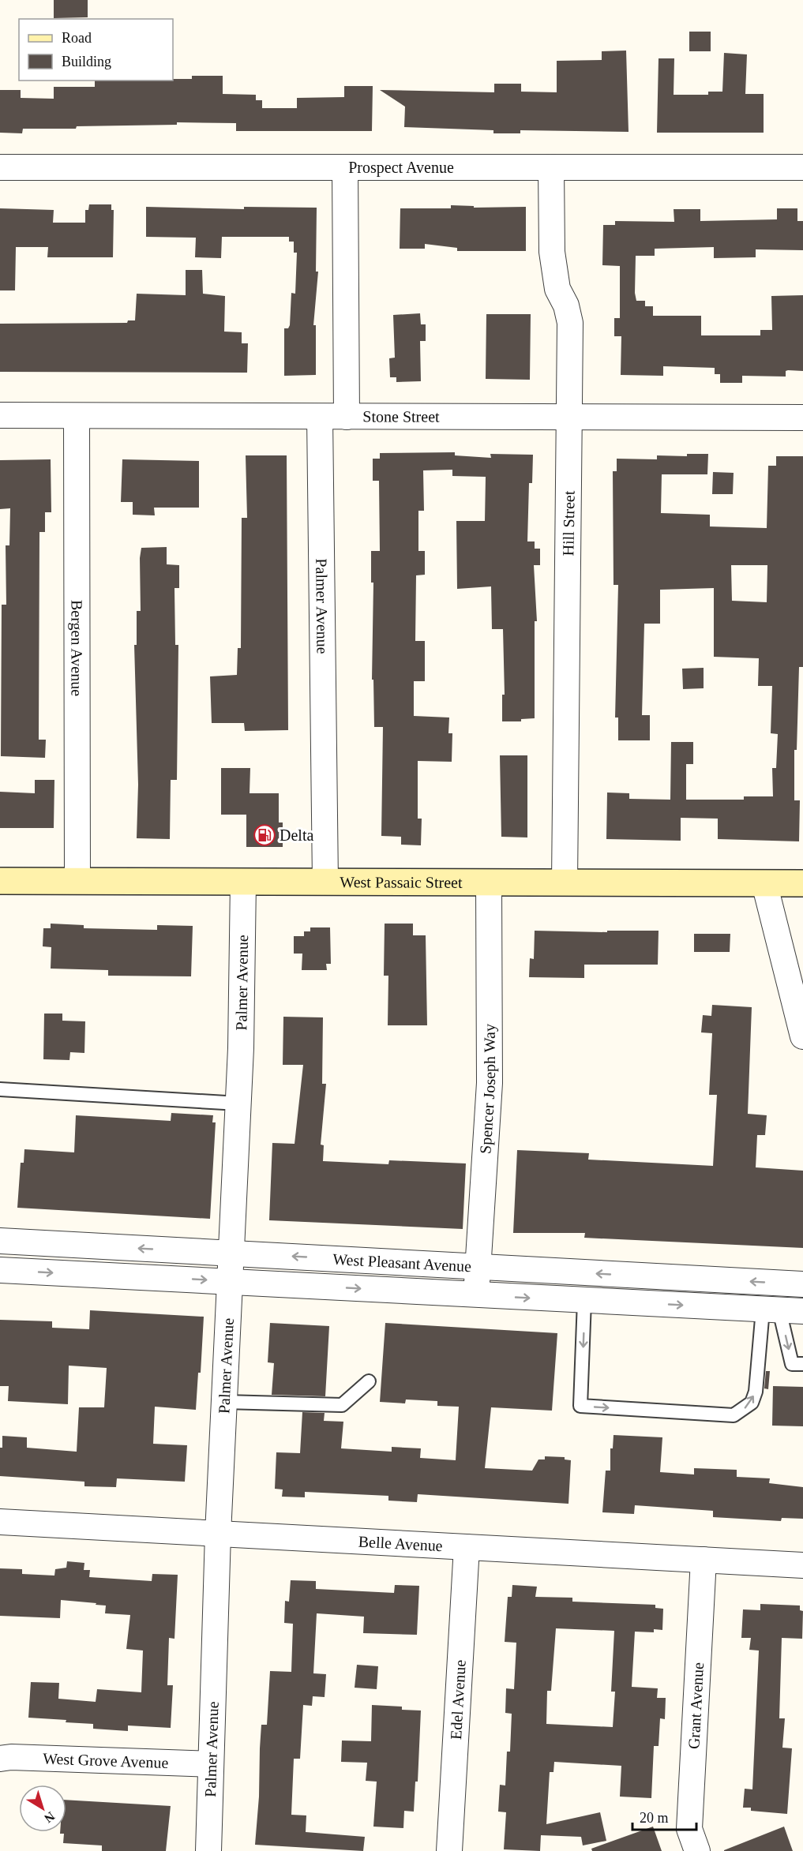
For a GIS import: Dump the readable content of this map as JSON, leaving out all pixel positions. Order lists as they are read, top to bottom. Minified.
{"streets":{"main road":["West Passaic Street"],"street":["Prospect Avenue","Stone Street","Hill Street","Palmer Avenue","Bergen Avenue","Spencer Joseph Way","West Pleasant Avenue","Belle Avenue","Edel Avenue","Grant Avenue","West Grove Avenue"]},"crossings":[["Prospect Avenue","Hill Street"],["Stone Street","Hill Street"],["Stone Street","Palmer Avenue"],["Stone Street","Bergen Avenue"],["Hill Street","West Passaic Street"],["Palmer Avenue","West Passaic Street"],["Palmer Avenue","West Pleasant Avenue"],["Palmer Avenue","Belle Avenue"],["Palmer Avenue","West Grove Avenue"],["Bergen Avenue","West Passaic Street"],["West Passaic Street","Spencer Joseph Way"],["Spencer Joseph Way","West Pleasant Avenue"],["Belle Avenue","Edel Avenue"],["Belle Avenue","Grant Avenue"]],"places":{"fuel station":["Delta"]},"legend":["Road","Building"],"scale_bar":"20 m","north":"bottom right"}
